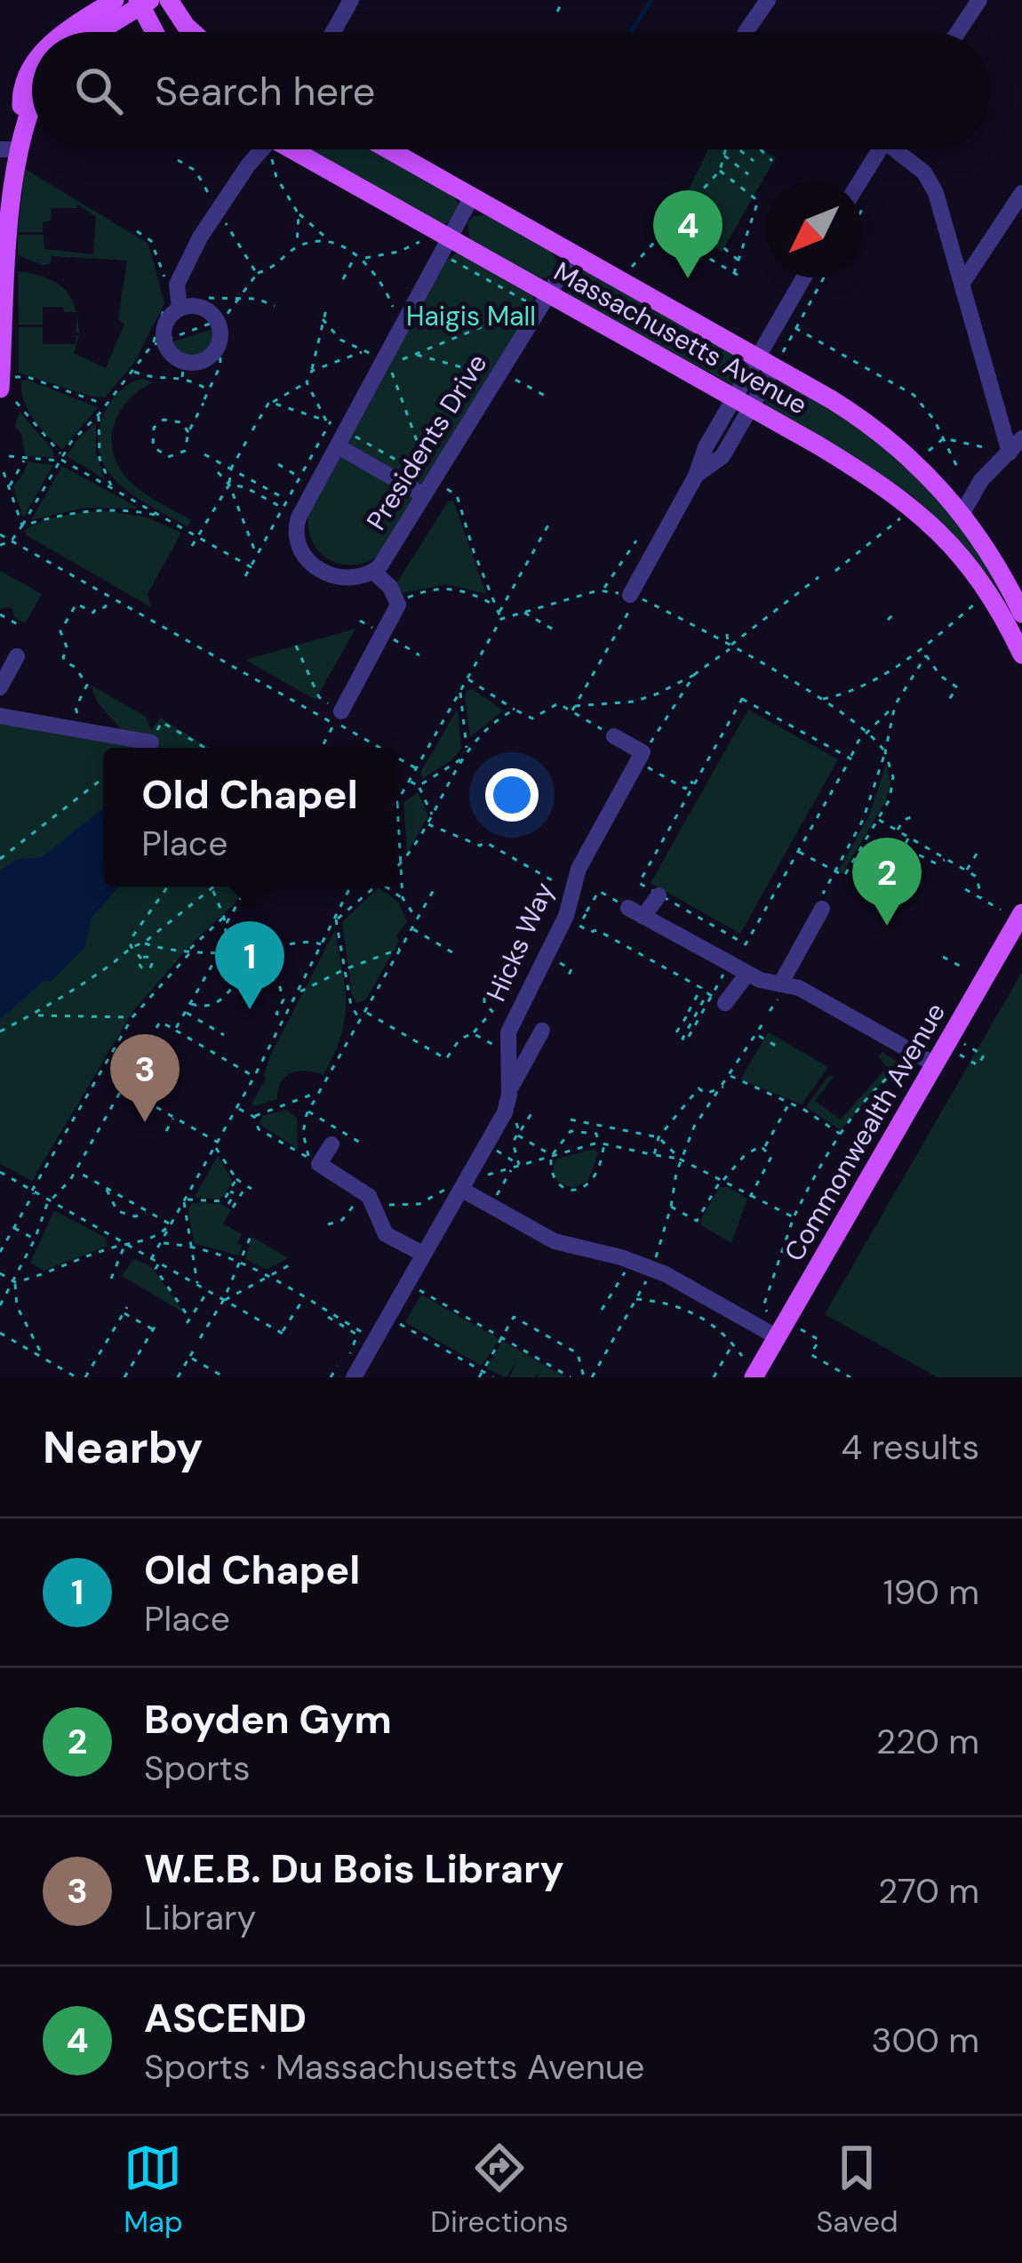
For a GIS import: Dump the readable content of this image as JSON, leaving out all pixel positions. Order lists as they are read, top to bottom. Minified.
{"streets":{"main road":["Massachusetts Avenue","Commonwealth Avenue"],"street":["Presidents Drive","Hicks Way"]},"crossings":[["Massachusetts Avenue","Presidents Drive"]],"parks":["Haigis Mall"],"north":"bottom left","page":{"search":"Search here","pins":["4","2","1","3"],"popup":["Old Chapel","Place"],"heading":["Nearby","4 results"],"list":[{"mark":"1","name":"Old Chapel","note":"Place","value":"190 m"},{"mark":"2","name":"Boyden Gym","note":"Sports","value":"220 m"},{"mark":"3","name":"W.E.B. Du Bois Library","note":"Library","value":"270 m"},{"mark":"4","name":"ASCEND","note":"Sports · Massachusetts Avenue","value":"300 m"}],"nav":["Map","Directions","Saved"]}}
